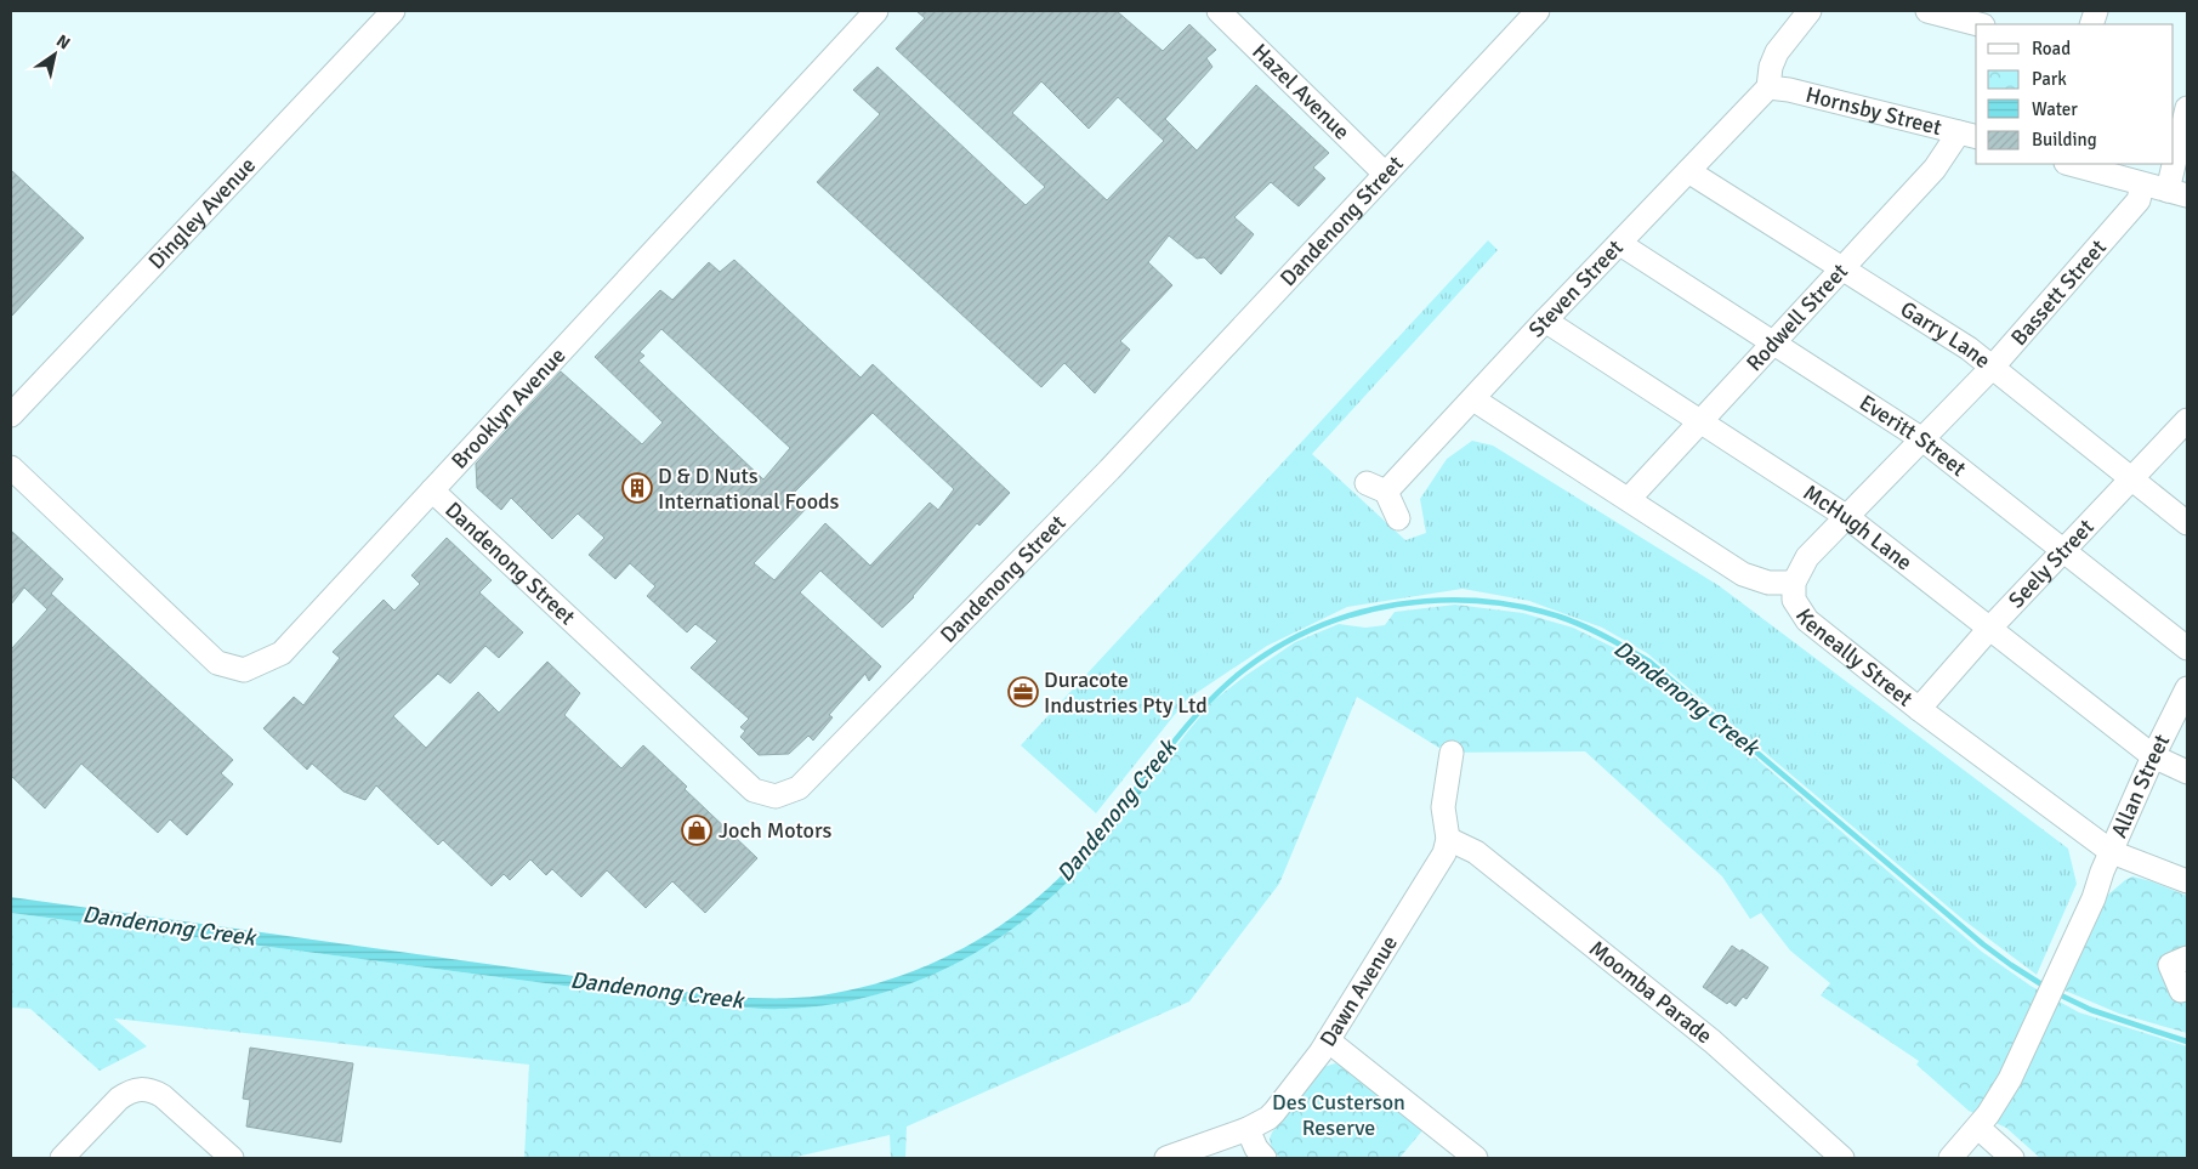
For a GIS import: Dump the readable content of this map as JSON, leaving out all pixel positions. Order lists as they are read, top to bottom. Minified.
{"streets":{"street":["Hazel Avenue","Hornsby Street","Dingley Avenue","Dandenong Street","Steven Street","Bassett Street","Rodwell Street","Garry Lane","Brooklyn Avenue","Everitt Street","McHugh Lane","Seely Street","Keneally Street","Allan Street","Dawn Avenue","Moomba Parade"]},"crossings":[["Hazel Avenue","Dandenong Street"],["Hornsby Street","Steven Street"],["Hornsby Street","Rodwell Street"],["Dandenong Street","Brooklyn Avenue"],["Steven Street","Garry Lane"],["Steven Street","Everitt Street"],["Steven Street","McHugh Lane"],["Steven Street","Keneally Street"],["Bassett Street","Garry Lane"],["Bassett Street","Everitt Street"],["Bassett Street","McHugh Lane"],["Bassett Street","Keneally Street"],["Rodwell Street","Garry Lane"],["Rodwell Street","Everitt Street"],["Rodwell Street","McHugh Lane"],["Rodwell Street","Keneally Street"],["Garry Lane","Seely Street"],["Everitt Street","Seely Street"],["McHugh Lane","Seely Street"],["McHugh Lane","Allan Street"],["Seely Street","Keneally Street"],["Keneally Street","Allan Street"],["Dawn Avenue","Moomba Parade"]],"water":["Dandenong Creek"],"parks":["Des Custerson Reserve"],"places":{"building":["D & D Nuts International Foods"],"office":["Duracote Industries Pty Ltd"],"shop":["Joch Motors"]},"legend":["Road","Park","Water","Building"],"north":"top right"}
